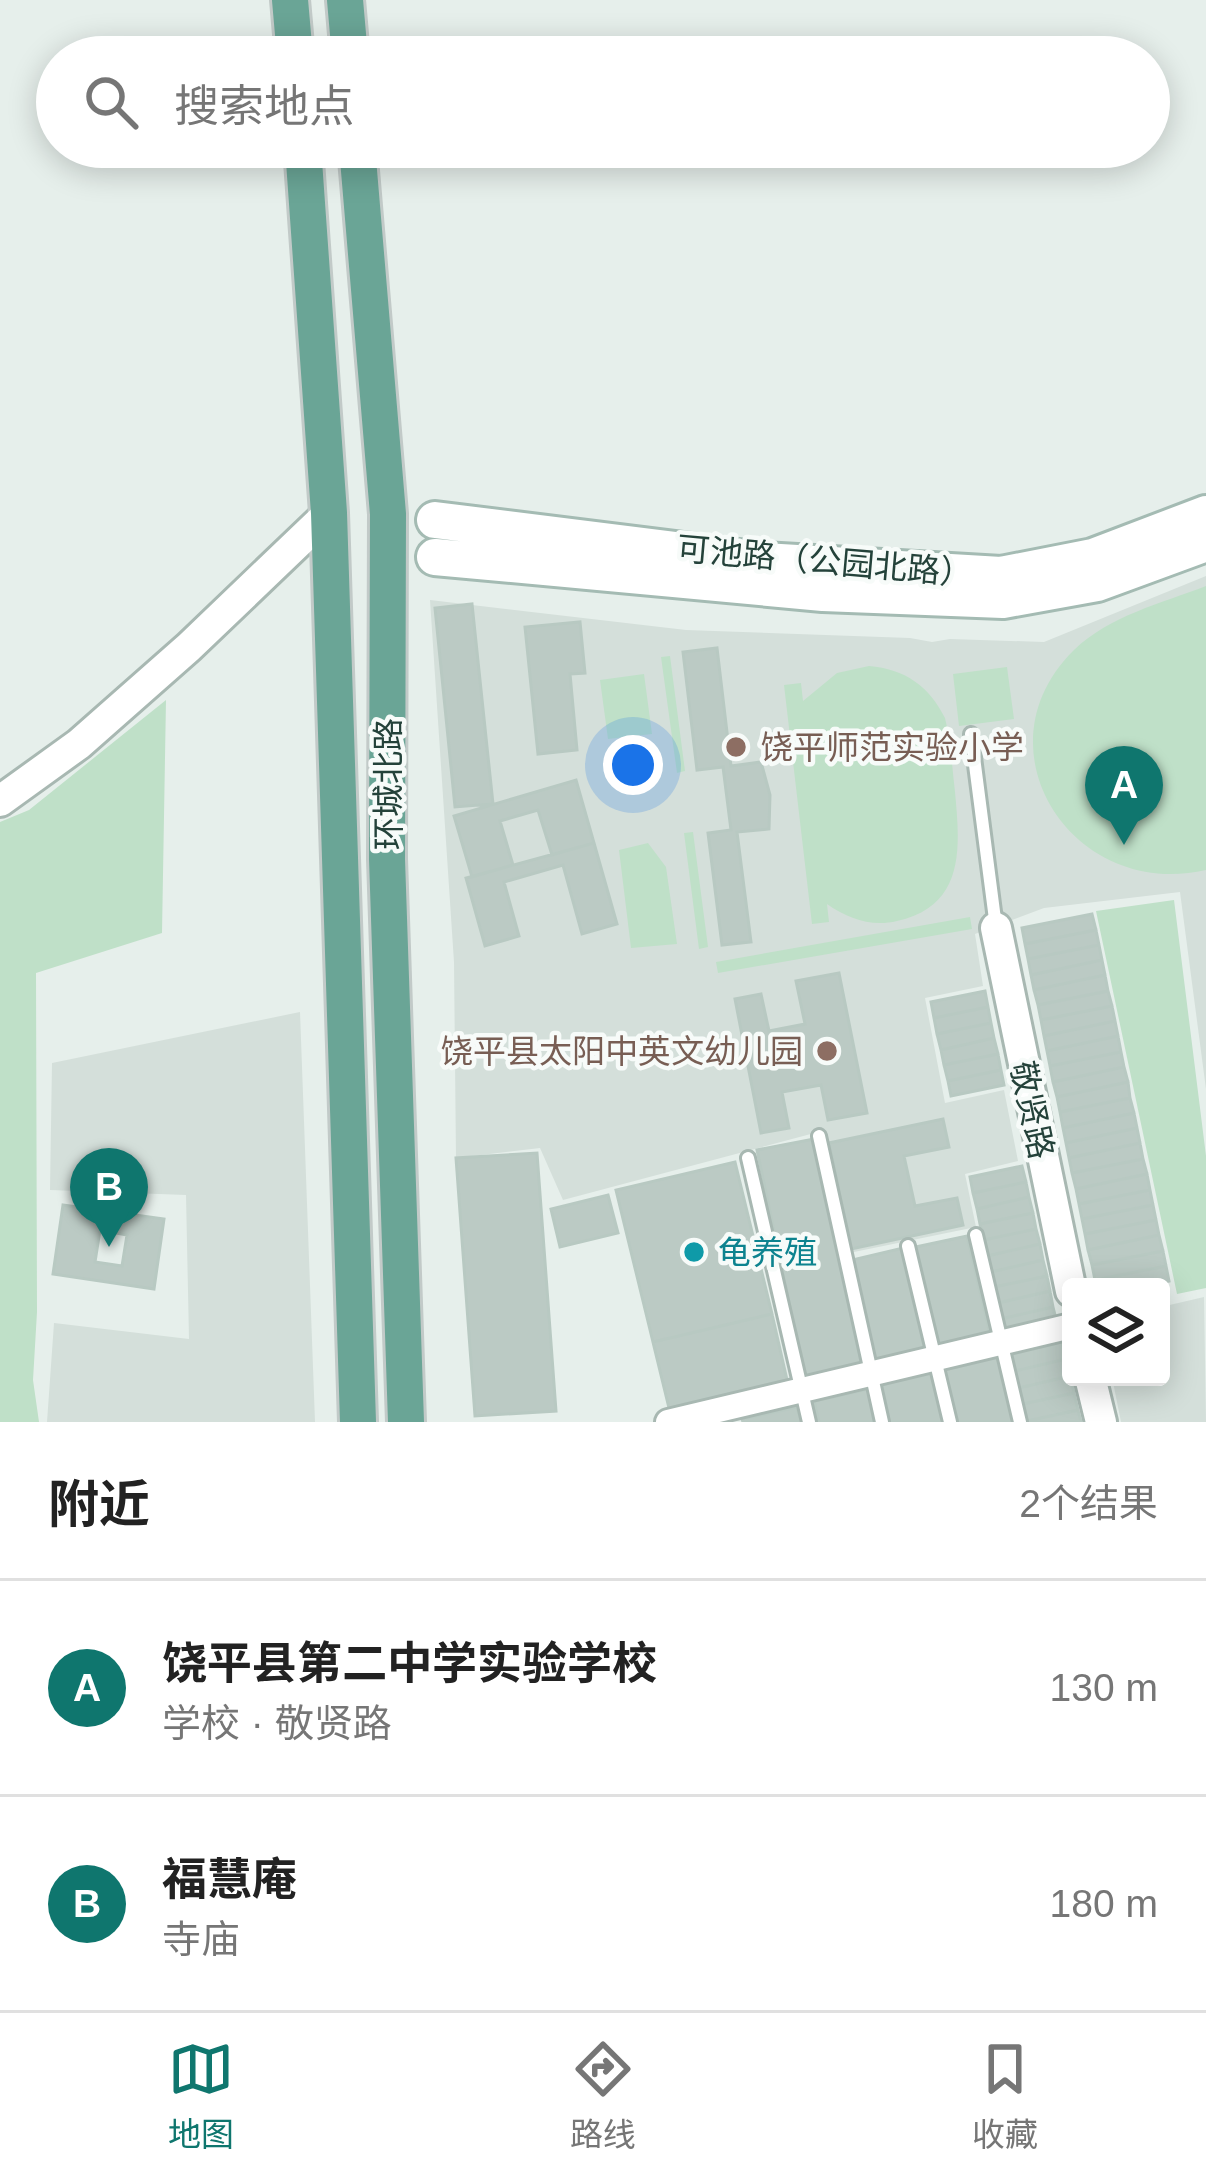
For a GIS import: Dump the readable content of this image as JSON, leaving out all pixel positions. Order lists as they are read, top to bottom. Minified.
{"streets":{"main road":["可池路（公园北路）","环城北路"],"street":["敬贤路"]},"places":["饶平师范实验小学","饶平县太阳中英文幼儿园","龟养殖"],"page":{"search":"搜索地点","pins":["A","B"],"heading":["附近","2个结果"],"list":[{"mark":"A","name":"饶平县第二中学实验学校","note":"学校 · 敬贤路","value":"130 m"},{"mark":"B","name":"福慧庵","note":"寺庙","value":"180 m"}],"nav":["地图","路线","收藏"]}}
